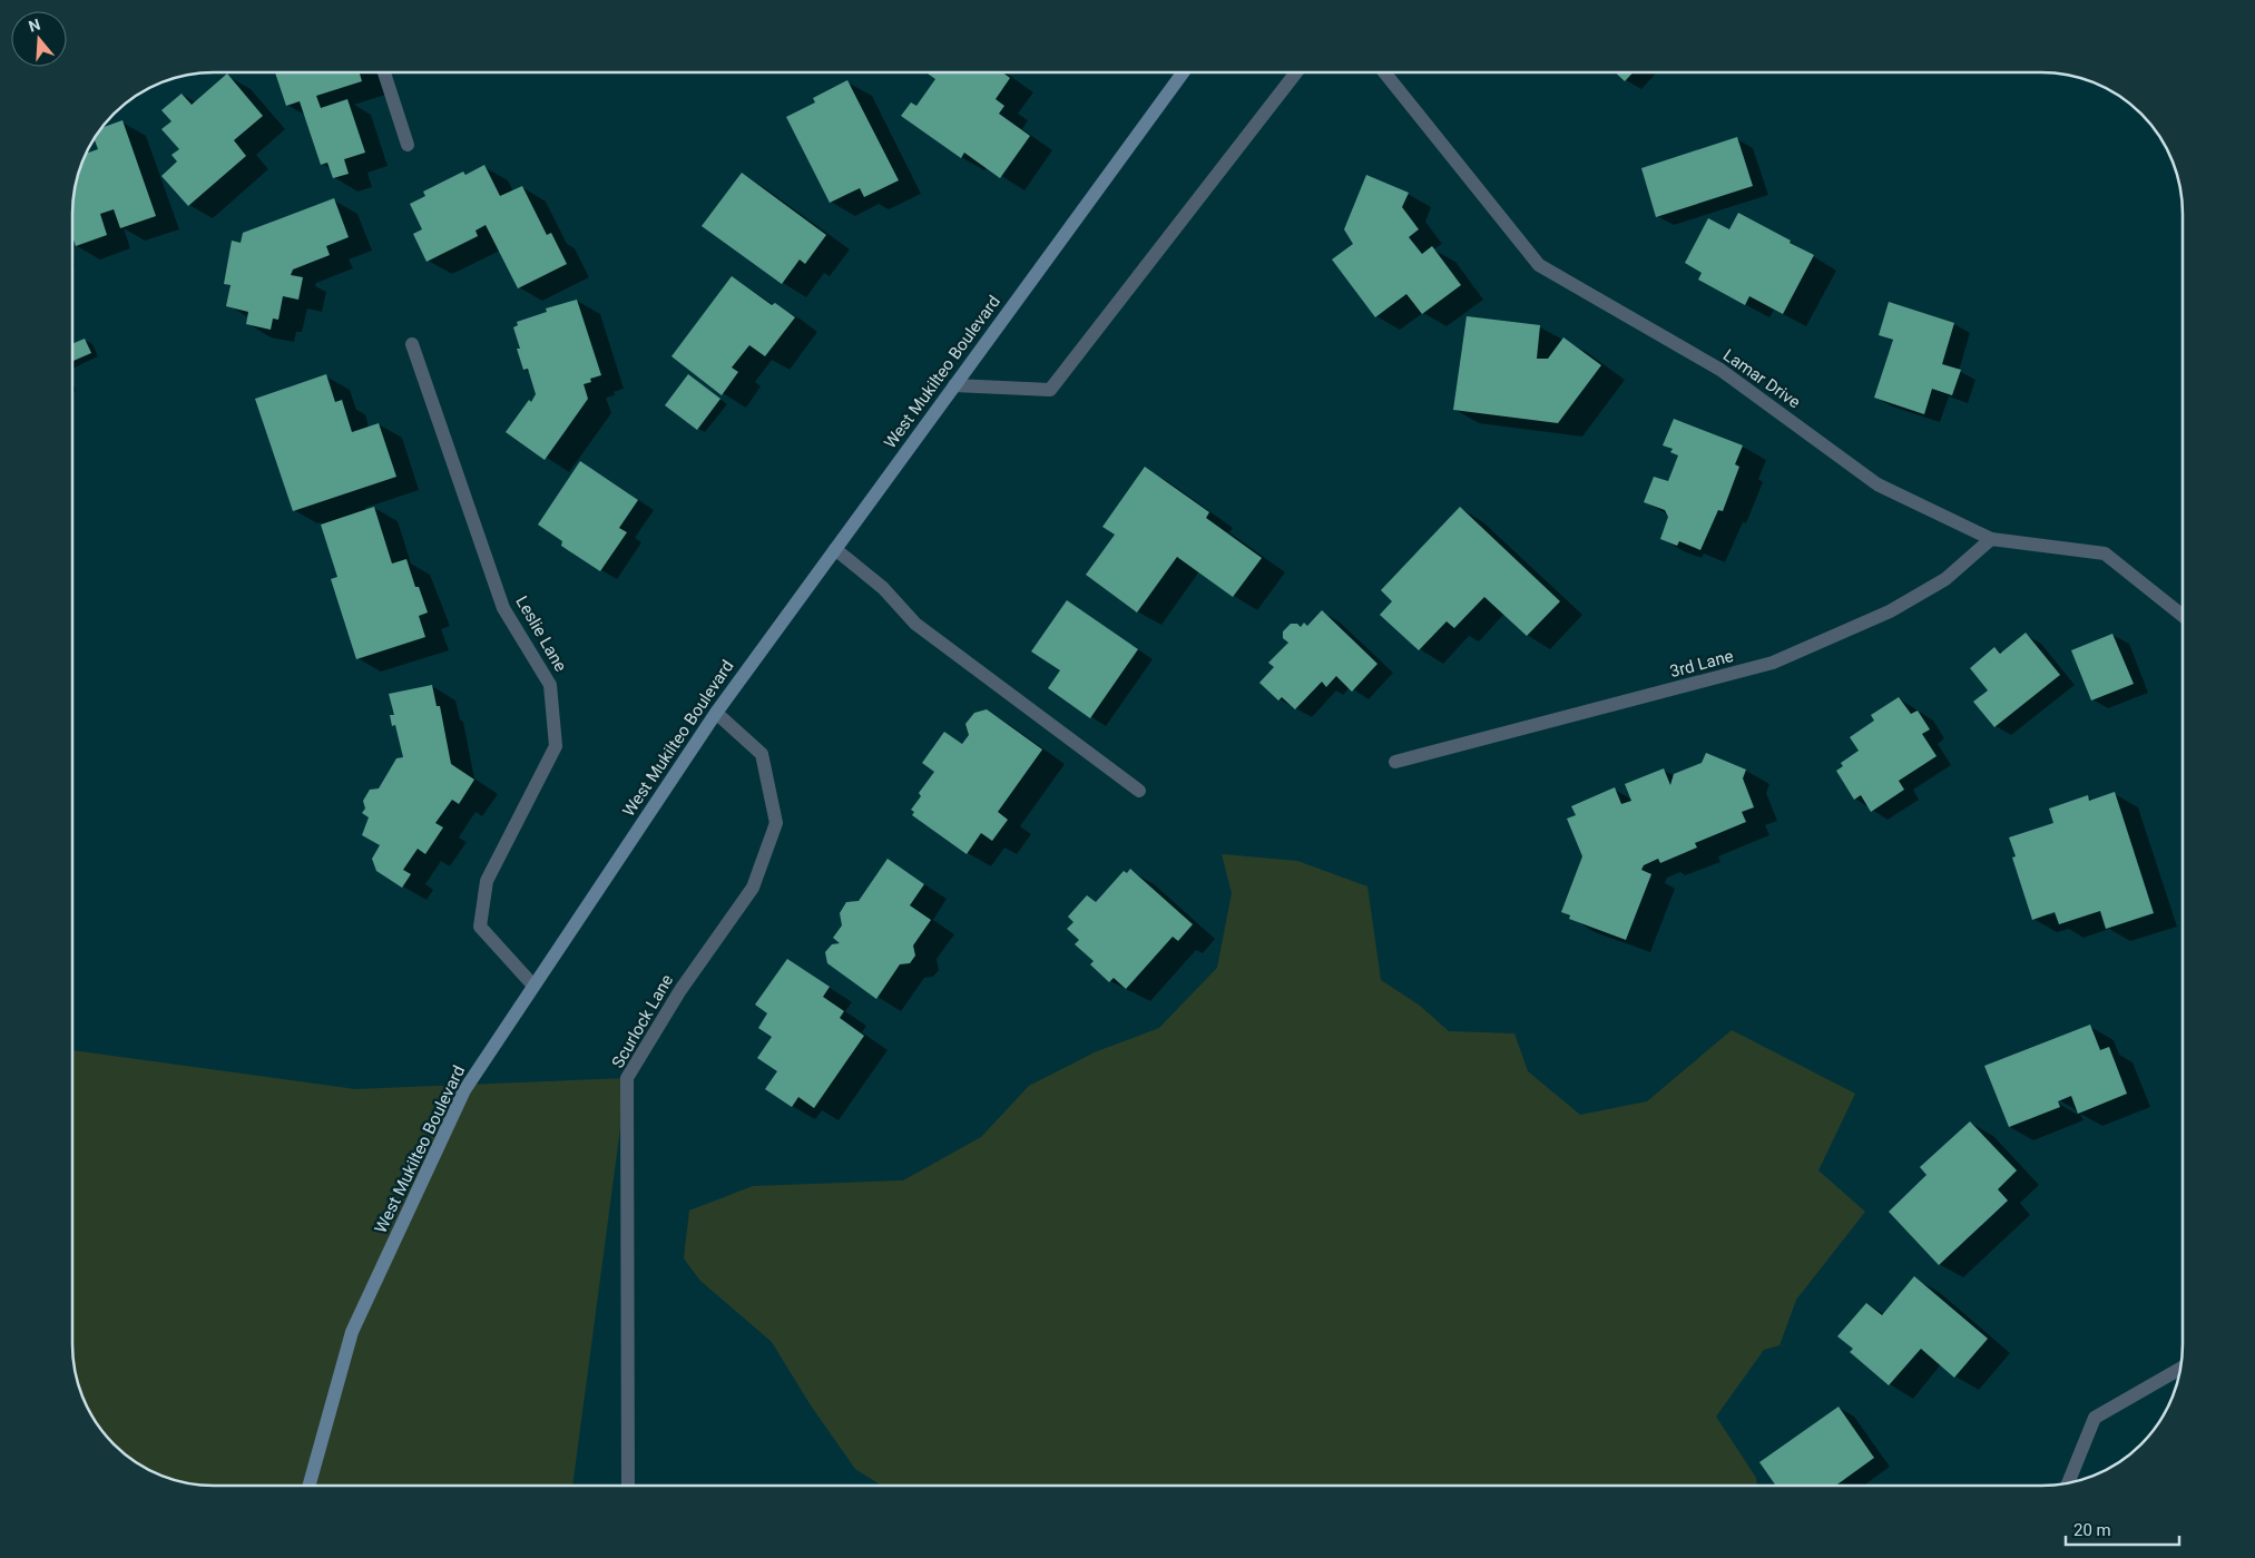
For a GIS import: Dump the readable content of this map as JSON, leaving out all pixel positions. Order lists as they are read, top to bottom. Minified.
{"streets":{"main road":["West Mukilteo Boulevard"],"street":["Lamar Drive","Leslie Lane","3rd Lane","Scurlock Lane"]},"crossings":[["West Mukilteo Boulevard","Leslie Lane"],["West Mukilteo Boulevard","Scurlock Lane"],["Lamar Drive","3rd Lane"]],"scale_bar":"20 m","north":"top"}
